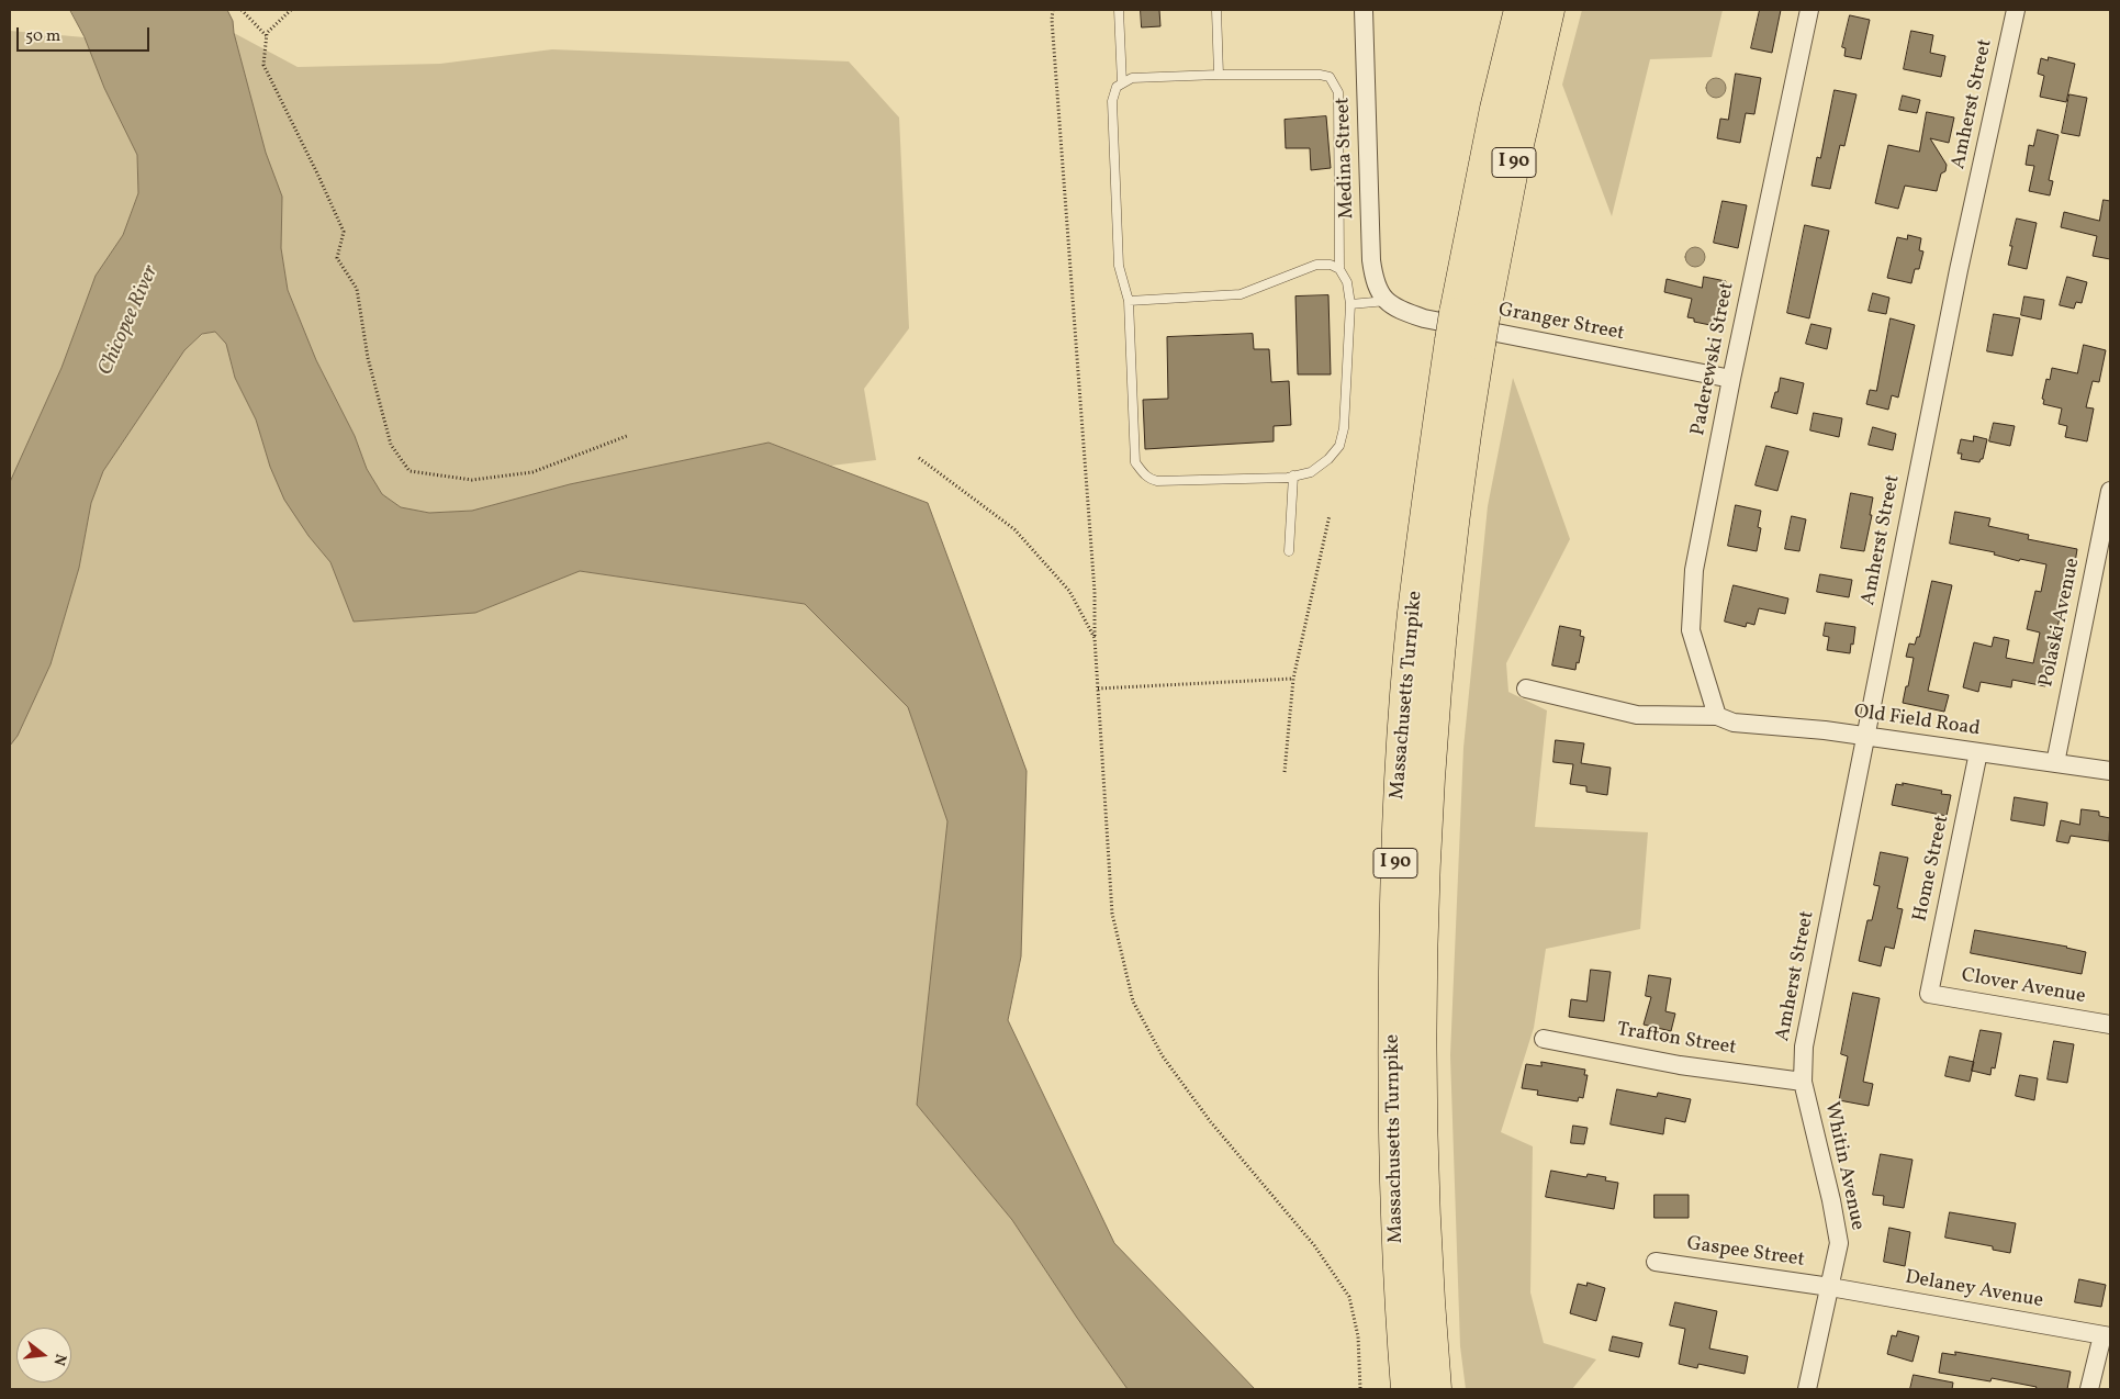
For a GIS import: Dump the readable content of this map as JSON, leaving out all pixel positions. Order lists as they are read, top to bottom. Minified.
{"streets":{"highway":["I 90","Massachusetts Turnpike"],"street":["Amherst Street","Medina Street","Granger Street","Paderewski Street","Polaski Avenue","Old Field Road","Home Street","Clover Avenue","Trafton Street","Whitin Avenue","Gaspee Street","Delaney Avenue"]},"crossings":[["Amherst Street","Old Field Road"],["Amherst Street","Trafton Street"],["Amherst Street","Whitin Avenue"],["Medina Street","Granger Street"],["Granger Street","Paderewski Street"],["Paderewski Street","Old Field Road"],["Polaski Avenue","Old Field Road"],["Old Field Road","Home Street"],["Home Street","Clover Avenue"],["Trafton Street","Whitin Avenue"],["Whitin Avenue","Gaspee Street"],["Whitin Avenue","Delaney Avenue"],["Gaspee Street","Delaney Avenue"]],"water":["Chicopee River"],"scale_bar":"50 m","north":"right"}
